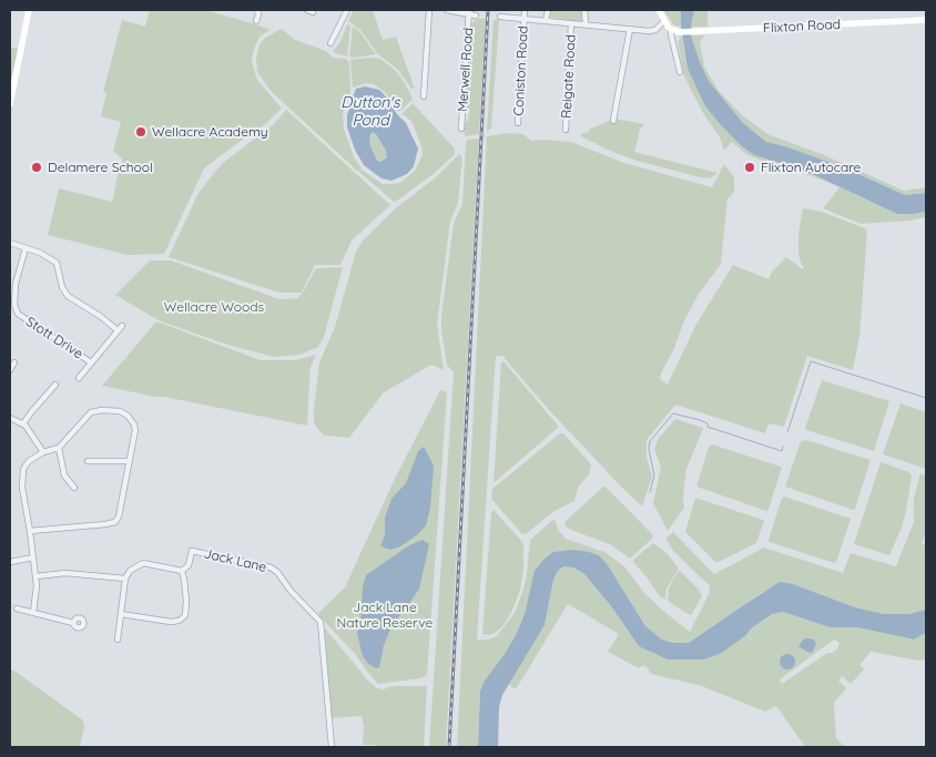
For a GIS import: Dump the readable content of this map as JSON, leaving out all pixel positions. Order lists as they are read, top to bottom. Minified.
{"streets":{"main road":["Flixton Road"],"street":["Merwell Road","Coniston Road","Reigate Road","Stott Drive","Jack Lane"]},"water":["Dutton's Pond"],"parks":["Wellacre Woods","Jack Lane Nature Reserve"],"places":["Wellacre Academy","Delamere School","Flixton Autocare"]}
